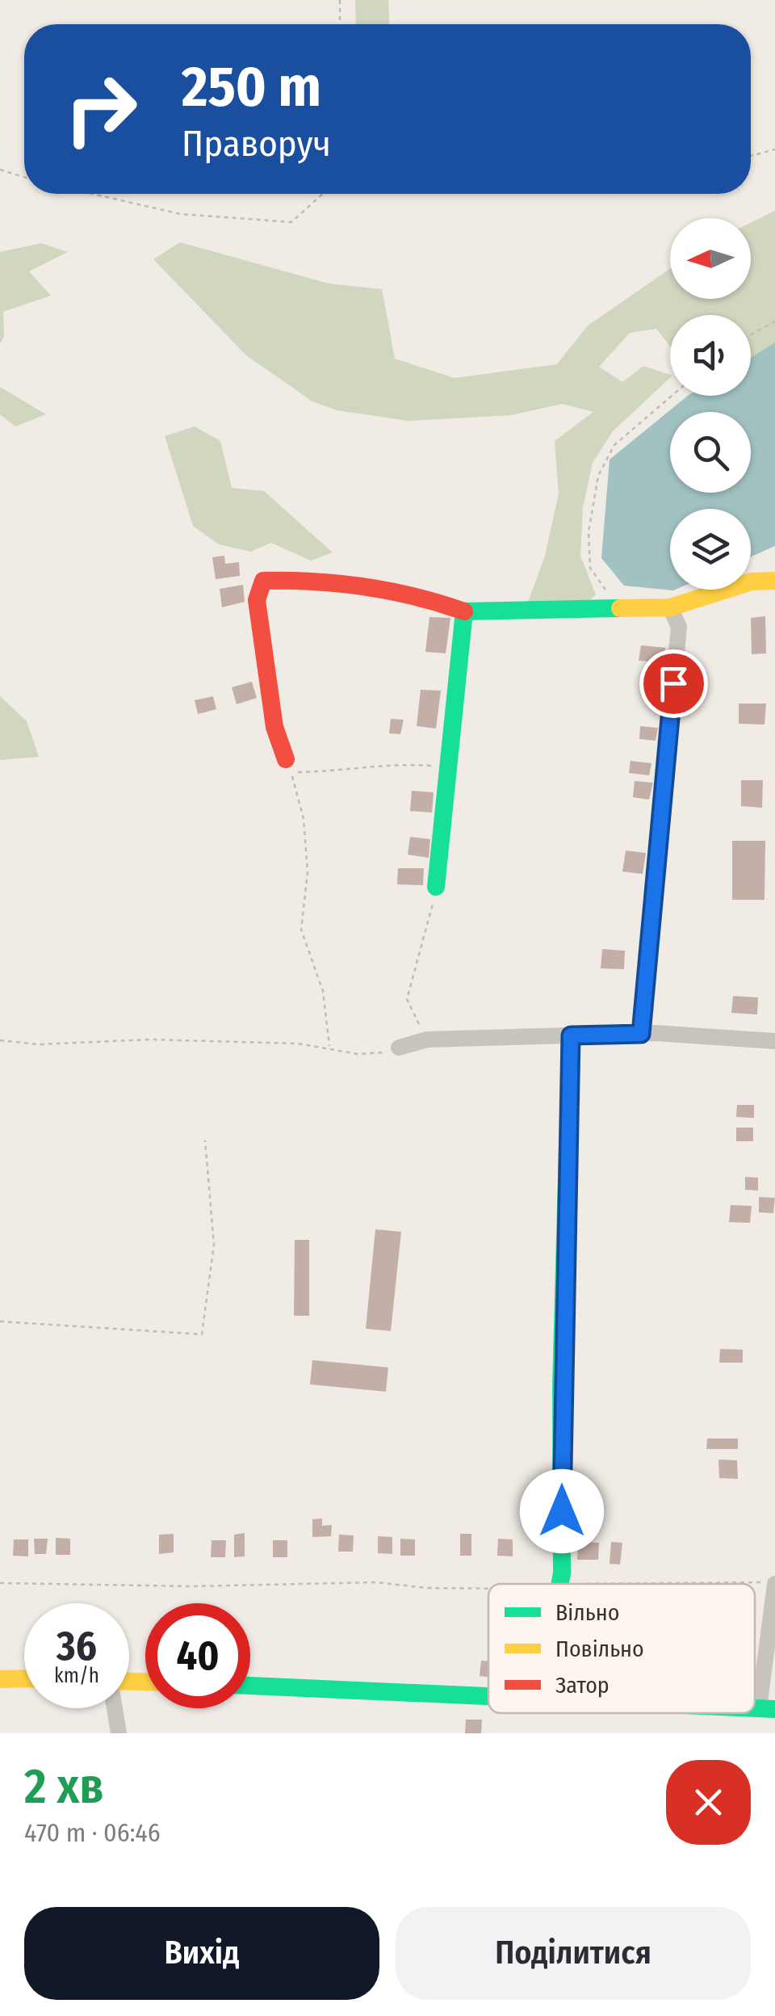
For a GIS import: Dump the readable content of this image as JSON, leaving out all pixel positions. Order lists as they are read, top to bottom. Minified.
{"legend":["Вільно","Повільно","Затор"],"north":"left","page":{"turn":["250 m","Праворуч"],"speed":"36 km/h","limit":"40","heading":["2 хв","470 m · 06:46"],"buttons":["Вихід","Поділитися"]}}
